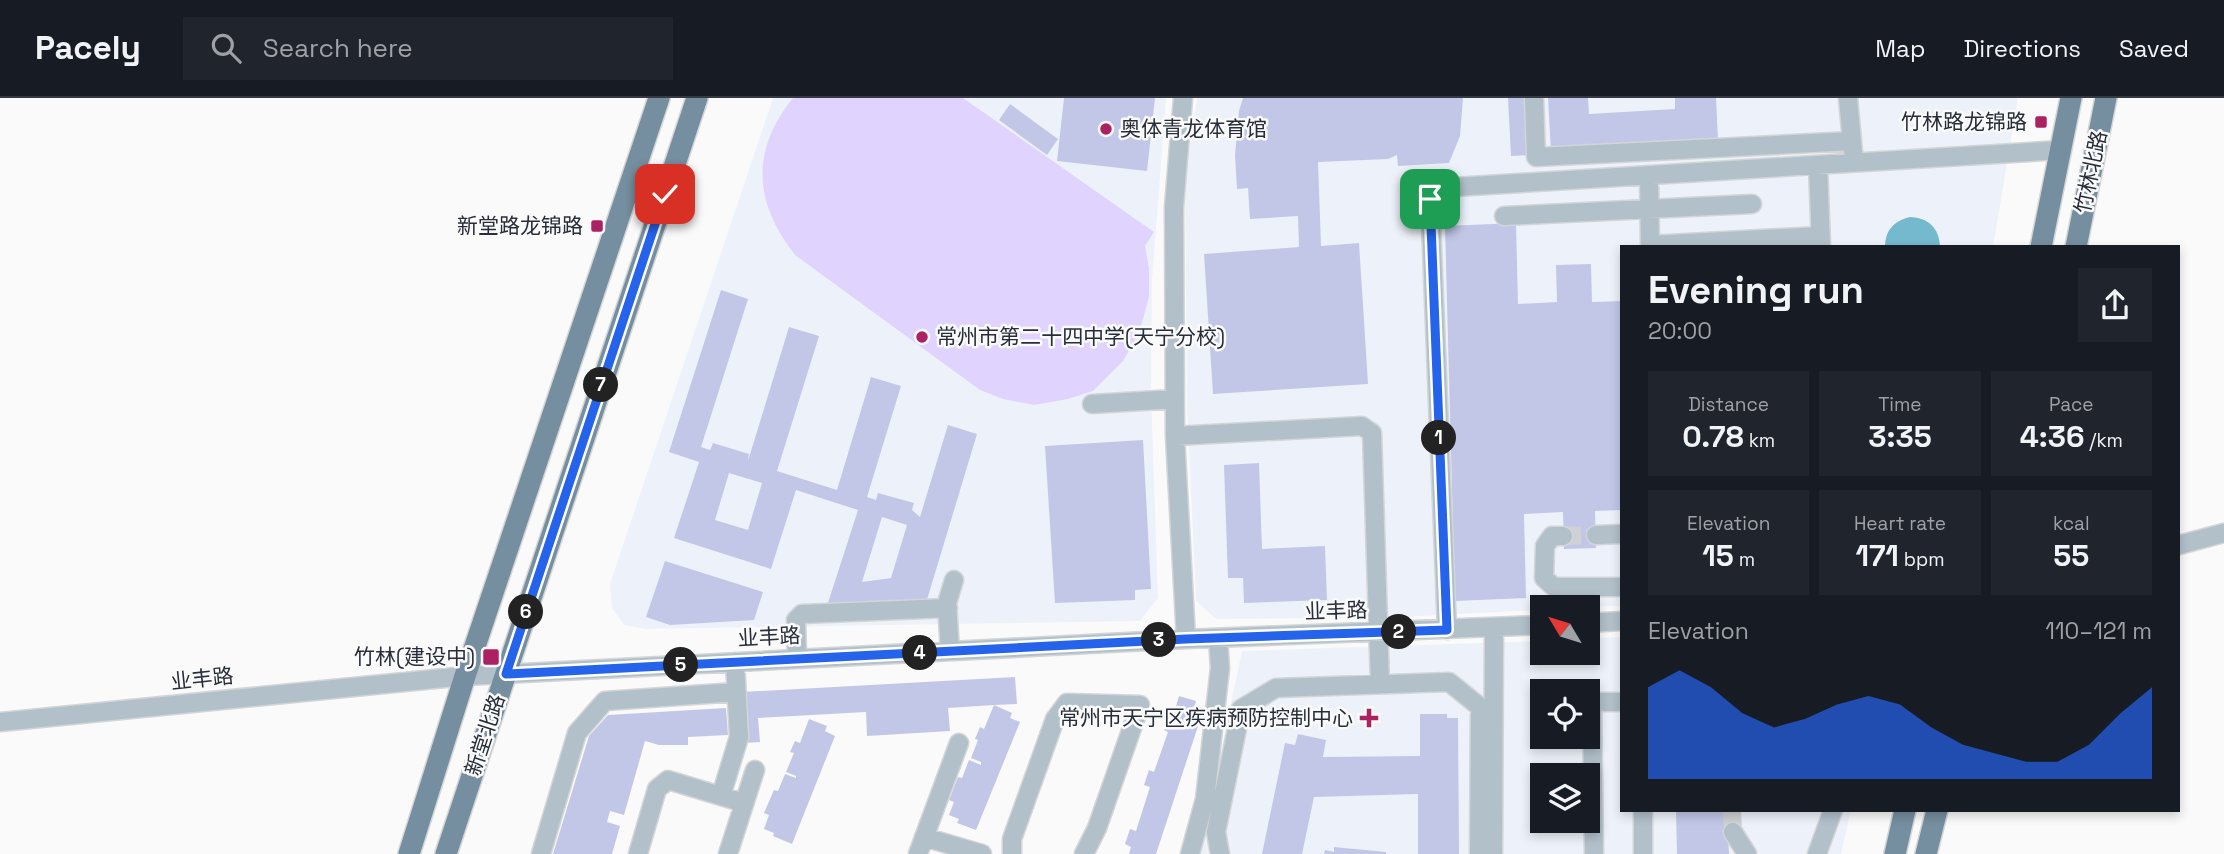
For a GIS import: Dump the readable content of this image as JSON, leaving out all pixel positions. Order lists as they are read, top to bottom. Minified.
{"streets":{"main road":["竹林北路","新堂北路"],"street":["业丰路"]},"crossings":[["业丰路","新堂北路"]],"places":{"transit":["竹林路龙锦路","新堂路龙锦路","竹林(建设中)"],"other":["奥体青龙体育馆","常州市第二十四中学(天宁分校)"],"health":["常州市天宁区疾病预防控制中心"]},"north":"top left","page":{"header":"Pacely","search":"Search here","nav":["Map","Directions","Saved"],"heading":["Evening run","20:00"],"stats":[["Distance","0.78 km"],["Time","3:35"],["Pace","4:36 /km"],["Elevation","15 m"],["Heart rate","171 bpm"],["kcal","55"]],"pins":["7","1","6","2","3","4","5"],"chart":["Elevation","110–121 m"]}}
